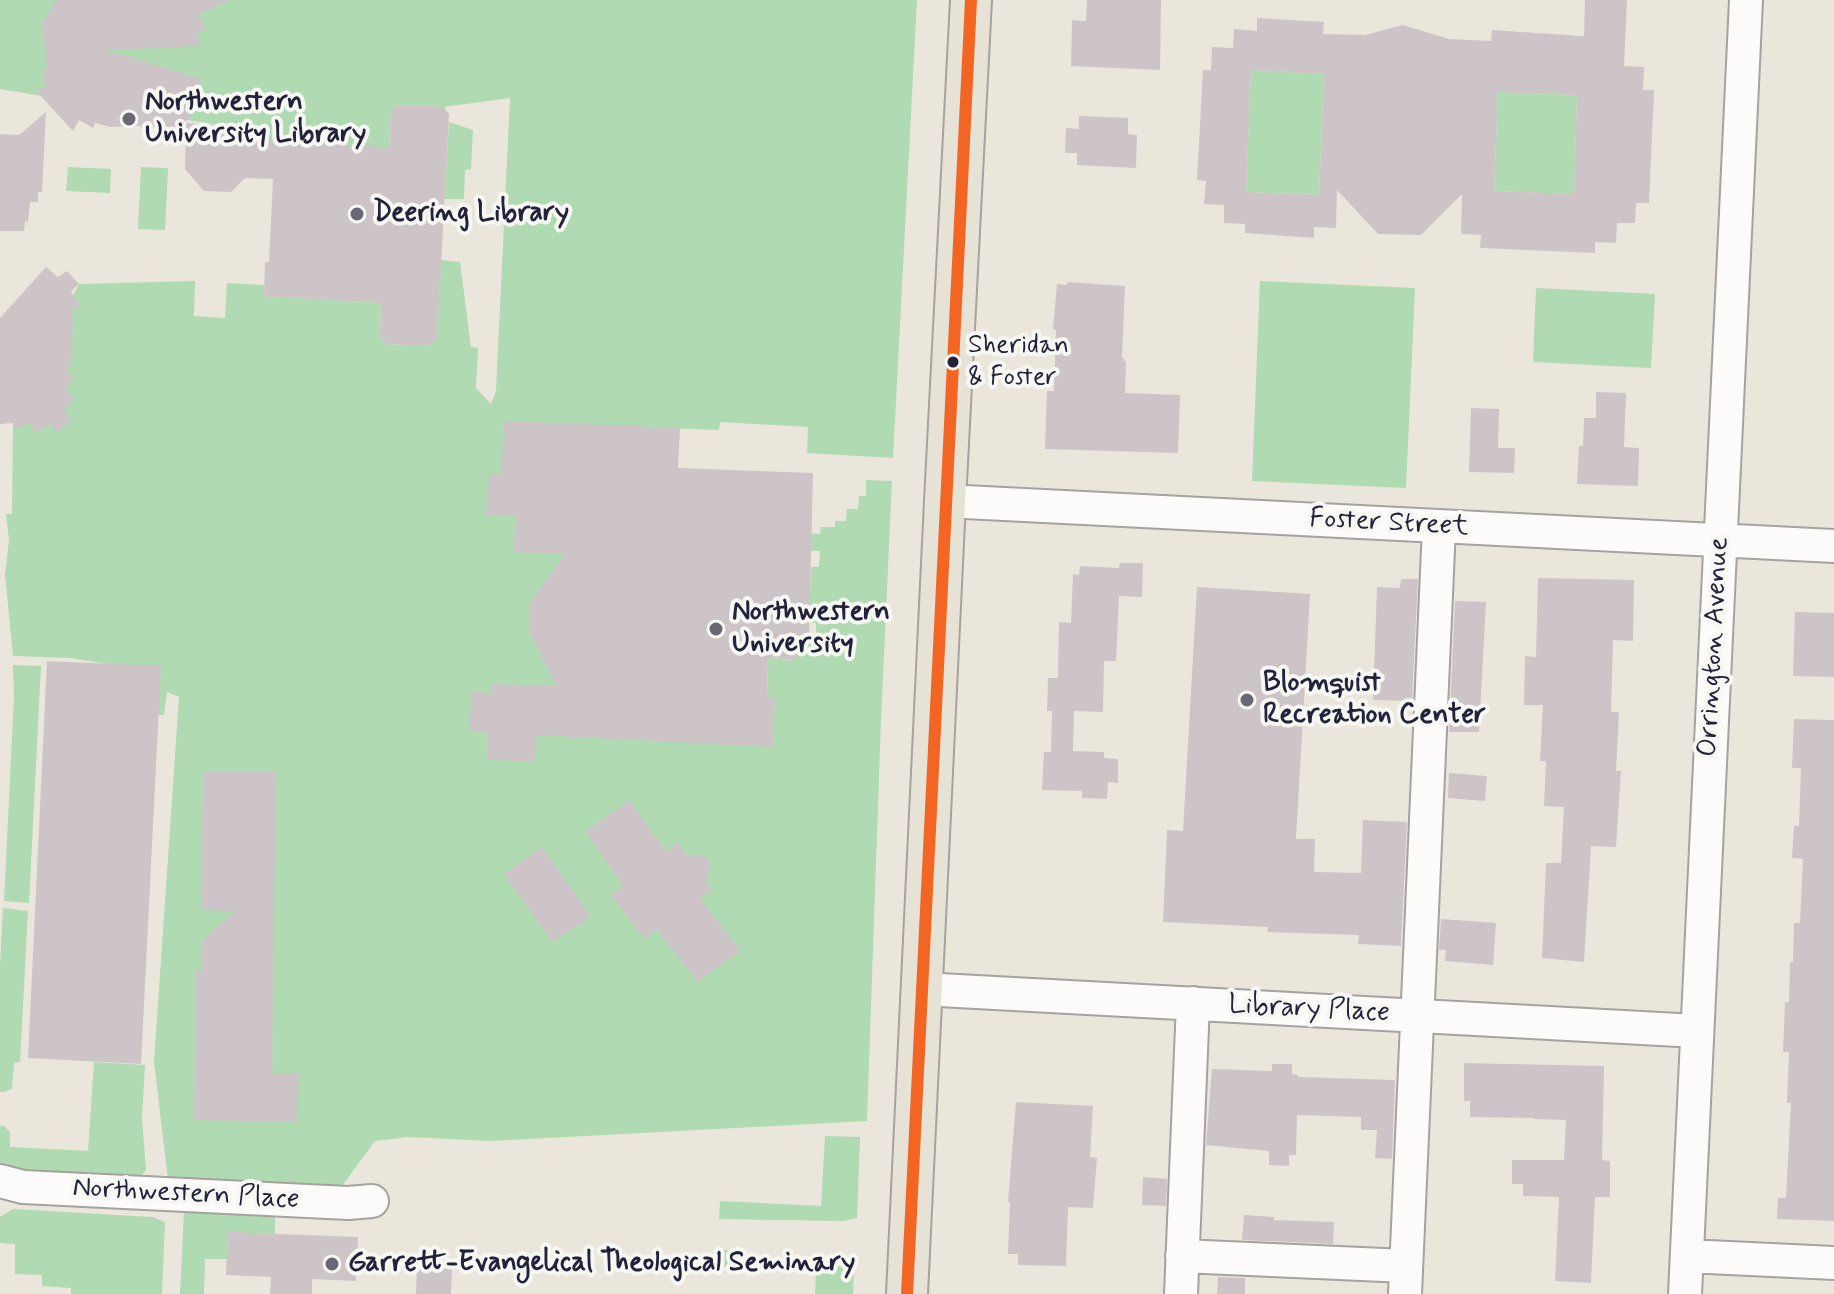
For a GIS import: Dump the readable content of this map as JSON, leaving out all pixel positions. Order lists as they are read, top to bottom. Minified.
{"streets":{"street":["Foster Street","Orrington Avenue","Library Place","Northwestern Place"]},"crossings":[["Foster Street","Orrington Avenue"],["Orrington Avenue","Library Place"]],"places":["Northwestern University Library","Deering Library","Sheridan & Foster","Northwestern University","Blomquist Recreation Center","Garrett-Evangelical Theological Seminary"]}
